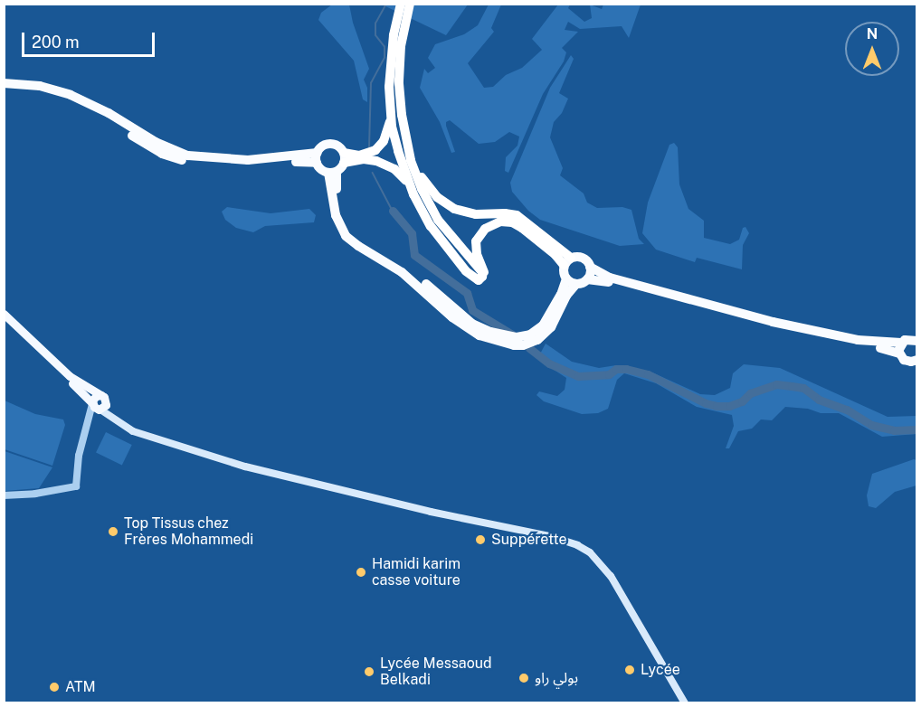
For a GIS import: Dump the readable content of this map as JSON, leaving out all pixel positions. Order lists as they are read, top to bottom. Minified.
{"places":["Top Tissus chez Frères Mohammedi","Suppérette","Hamidi karim casse voiture","Lycée","Lycée Messaoud Belkadi","بولي راو","ATM"],"scale_bar":"200 m","north":"top"}
